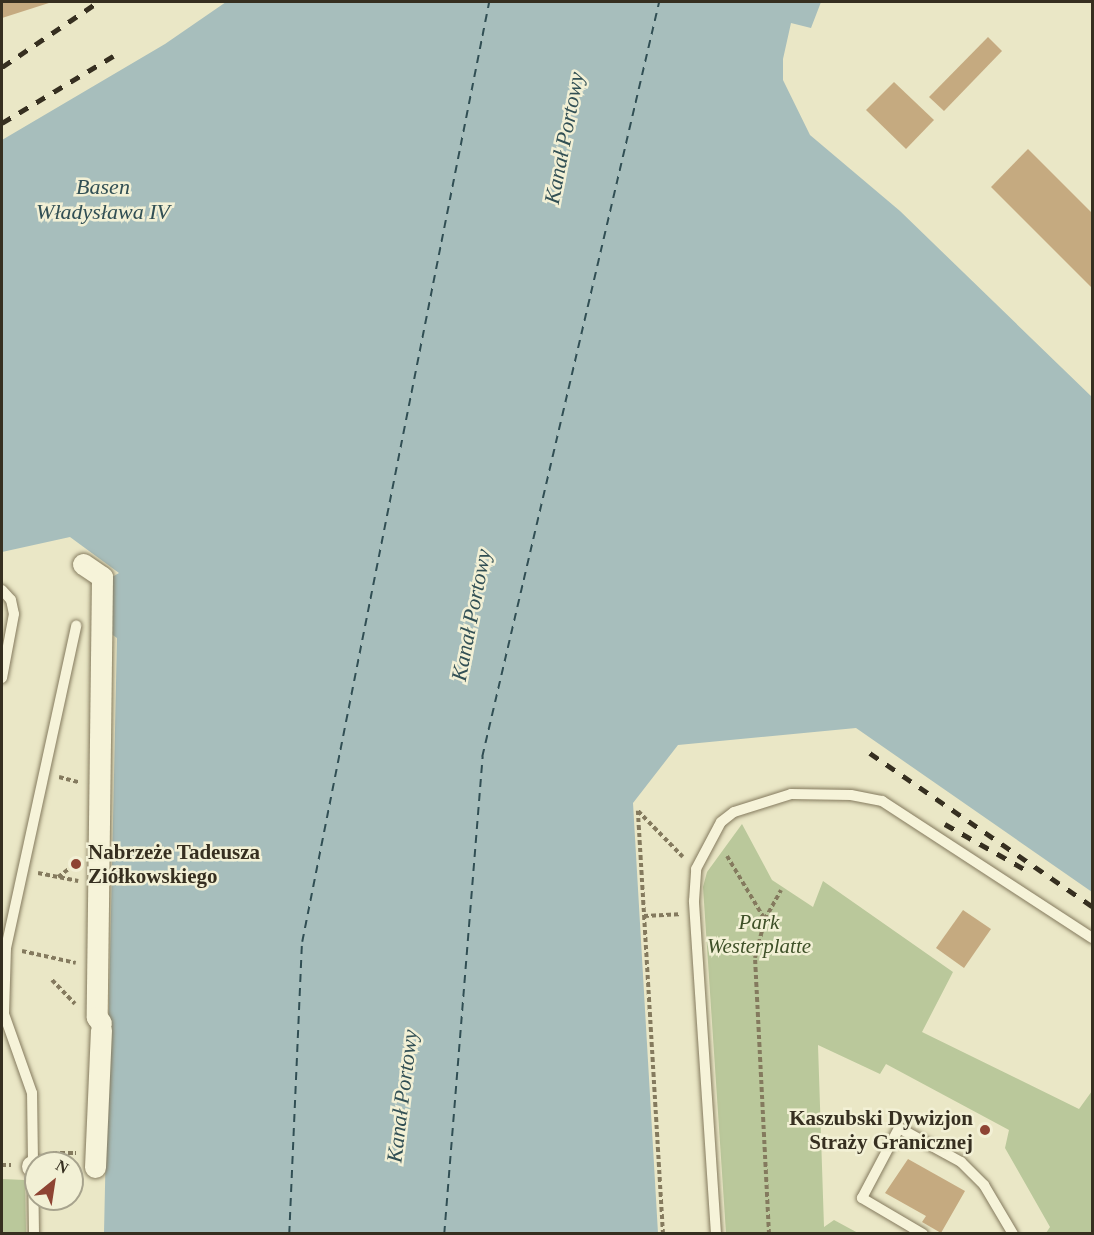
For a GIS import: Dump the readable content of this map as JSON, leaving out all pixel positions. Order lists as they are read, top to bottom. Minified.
{"water":["Kanał Portowy","Basen Władysława IV"],"parks":["Park Westerplatte"],"places":["Nabrzeże Tadeusza Ziółkowskiego","Kaszubski Dywizjon Straży Granicznej"],"north":"top right"}
